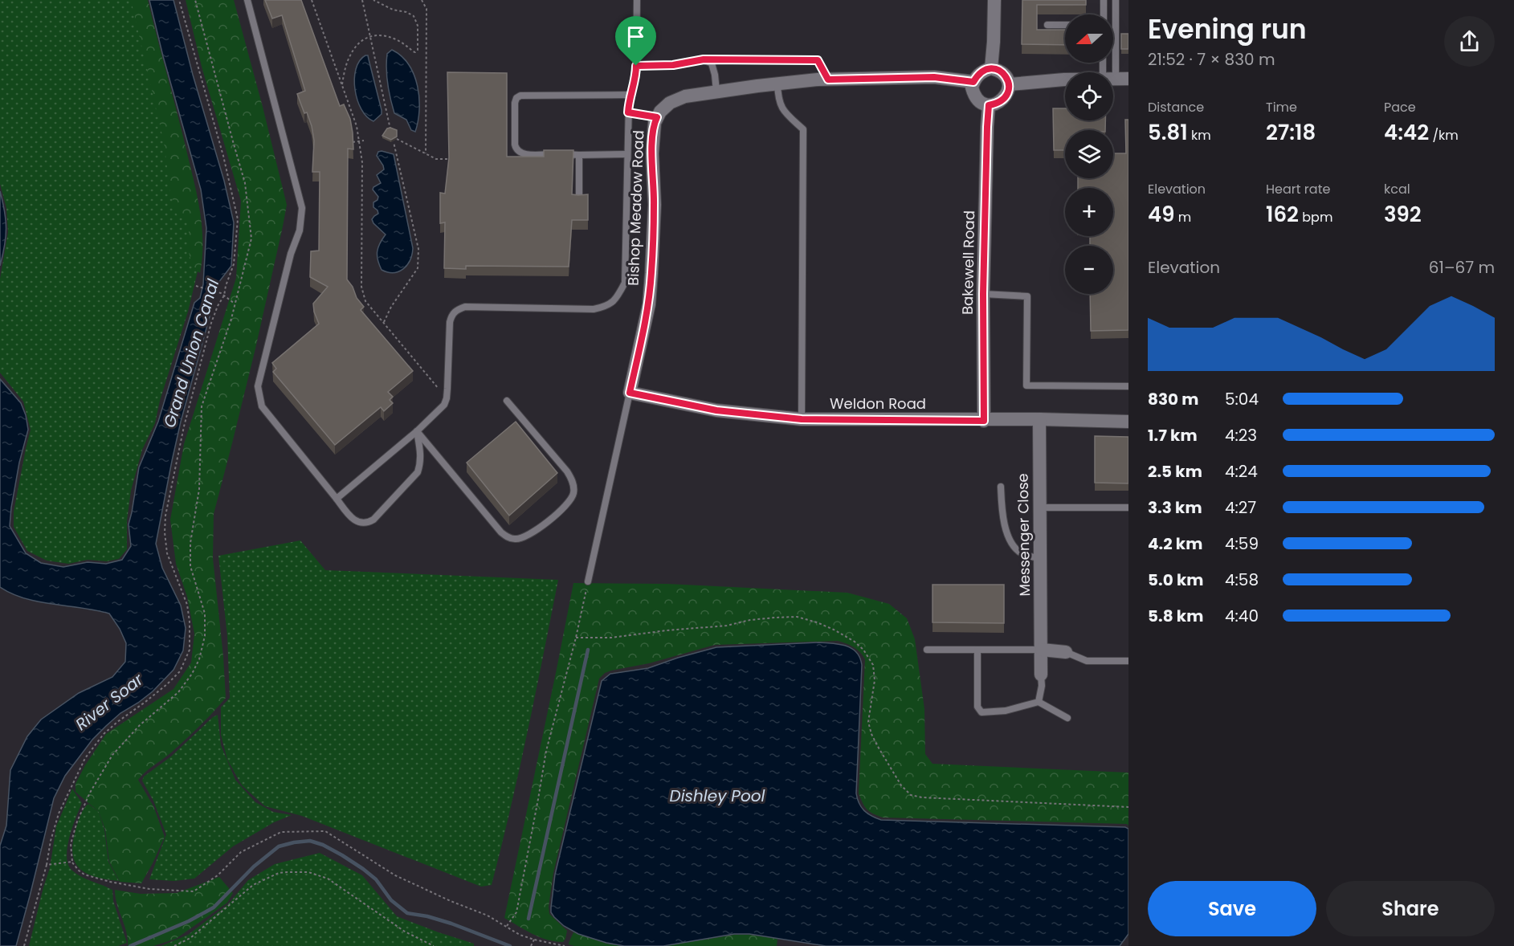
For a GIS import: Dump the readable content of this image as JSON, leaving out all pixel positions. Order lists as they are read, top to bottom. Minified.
{"streets":{"street":["Bishop Meadow Road","Bakewell Road","Weldon Road","Messenger Close"]},"crossings":[["Bishop Meadow Road","Bakewell Road"],["Bishop Meadow Road","Weldon Road"],["Bakewell Road","Weldon Road"],["Weldon Road","Messenger Close"]],"water":["Grand Union Canal","River Soar","Dishley Pool"],"north":"left","page":{"heading":["Evening run","21:52 · 7 × 830 m"],"map_buttons":["+","−"],"stats":[["Distance","5.81 km"],["Time","27:18"],["Pace","4:42 /km"],["Elevation","49 m"],["Heart rate","162 bpm"],["kcal","392"]],"chart":["Elevation","61–67 m"],"list":[{"name":"830 m","note":"5:04"},{"name":"1.7 km","note":"4:23"},{"name":"2.5 km","note":"4:24"},{"name":"3.3 km","note":"4:27"},{"name":"4.2 km","note":"4:59"},{"name":"5.0 km","note":"4:58"},{"name":"5.8 km","note":"4:40"}],"buttons":["Save","Share"]}}
